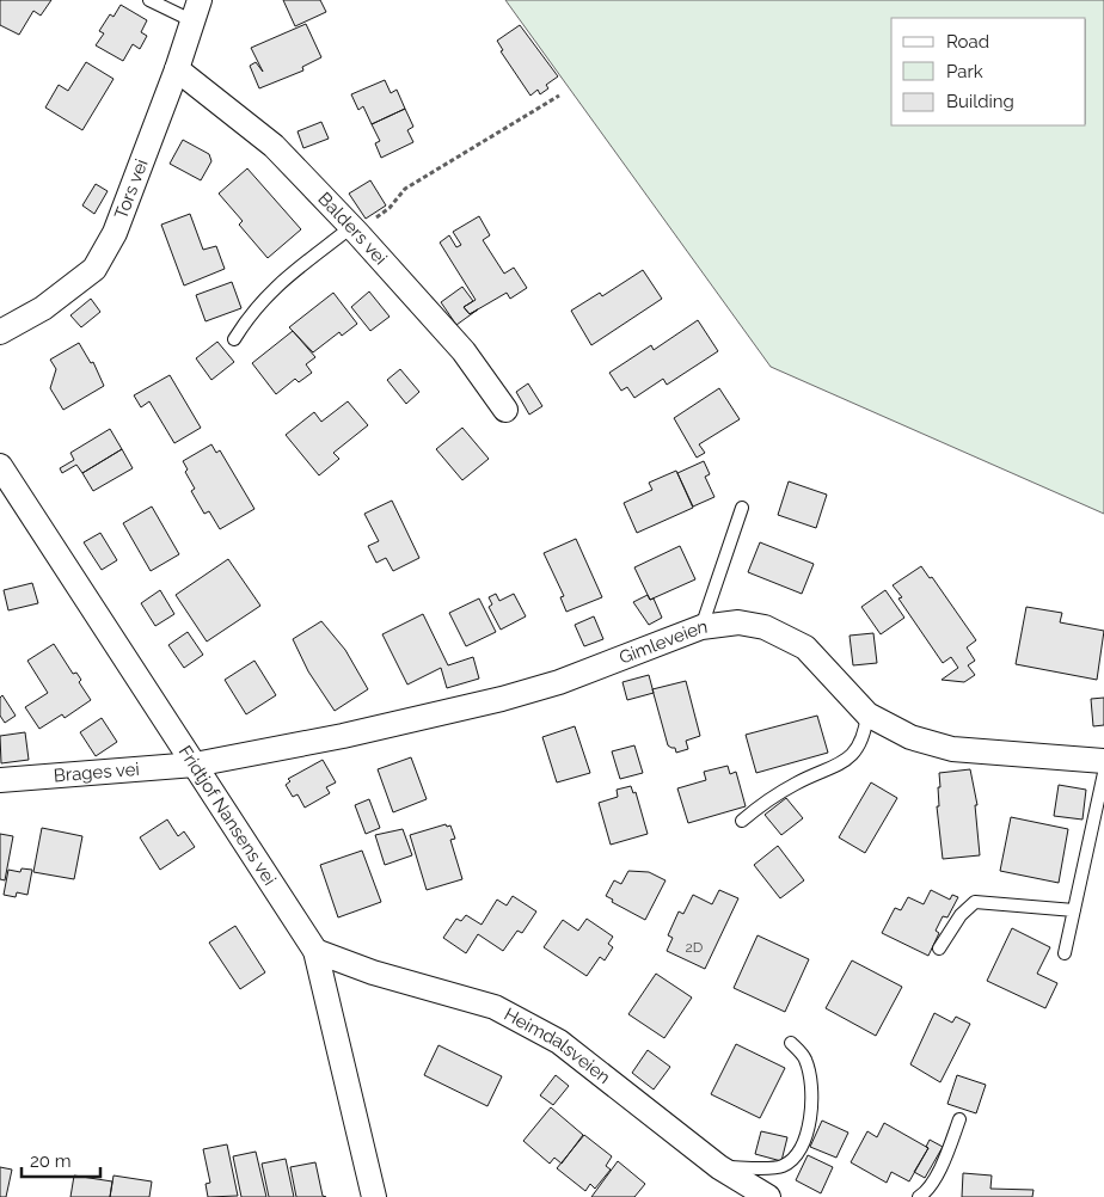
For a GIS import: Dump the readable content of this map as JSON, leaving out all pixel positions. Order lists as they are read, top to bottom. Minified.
{"streets":{"street":["Tors vei","Balders vei","Gimleveien","Brages vei","Fridtjof Nansens vei","Heimdalsveien"]},"crossings":[["Tors vei","Balders vei"],["Gimleveien","Brages vei"],["Gimleveien","Fridtjof Nansens vei"],["Brages vei","Fridtjof Nansens vei"],["Fridtjof Nansens vei","Heimdalsveien"]],"house_numbers":["2D"],"legend":["Road","Park","Building"],"scale_bar":"20 m"}
